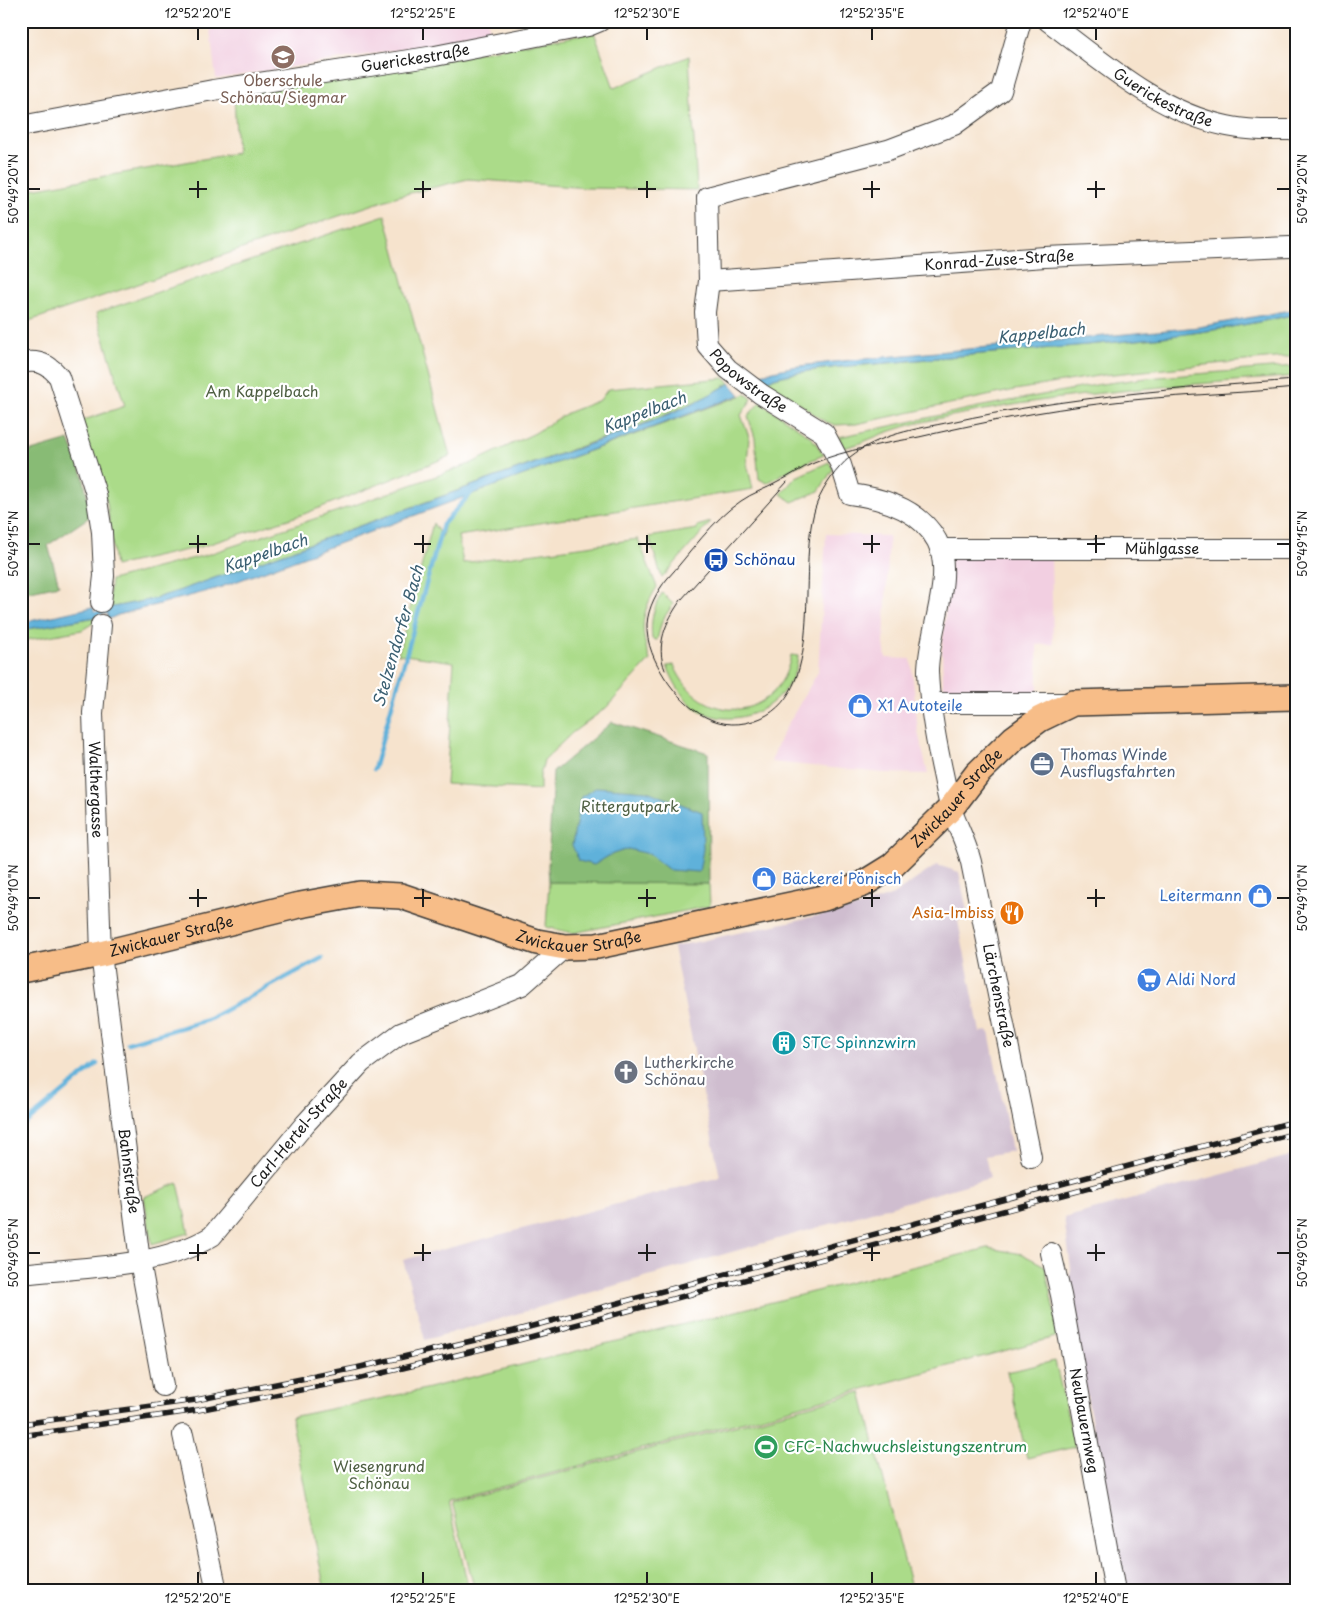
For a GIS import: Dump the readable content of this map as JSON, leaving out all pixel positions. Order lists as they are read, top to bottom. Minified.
{"streets":{"main road":["Zwickauer Straße"],"street":["Guerickestraße","Konrad-Zuse-Straße","Popowstraße","Mühlgasse","Walthergasse","Lärchenstraße","Carl-Hertel-Straße","Bahnstraße","Neubauernweg"]},"crossings":[["Konrad-Zuse-Straße","Popowstraße"],["Popowstraße","Mühlgasse"],["Popowstraße","Zwickauer Straße"],["Popowstraße","Lärchenstraße"],["Walthergasse","Zwickauer Straße"],["Walthergasse","Bahnstraße"],["Zwickauer Straße","Lärchenstraße"],["Zwickauer Straße","Carl-Hertel-Straße"],["Zwickauer Straße","Bahnstraße"],["Carl-Hertel-Straße","Bahnstraße"]],"water":["Kappelbach","Stelzendorfer Bach"],"parks":["Am Kappelbach","Rittergutpark","Wiesengrund Schönau"],"places":{"school or university":["Oberschule Schönau/Siegmar"],"bus stop":["Schönau"],"shop":["X1 Autoteile","Bäckerei Pönisch","Leitermann"],"office":["Thomas Winde Ausflugsfahrten"],"restaurant":["Asia-Imbiss"],"supermarket":["Aldi Nord"],"building":["STC Spinnzwirn"],"church":["Lutherkirche Schönau"],"sports":["CFC-Nachwuchsleistungszentrum"]},"coordinates":["12°52'20\"E","12°52'25\"E","12°52'30\"E","12°52'35\"E","12°52'40\"E","50°49'20\"N","50°49'15\"N","50°49'10\"N","50°49'05\"N"]}
